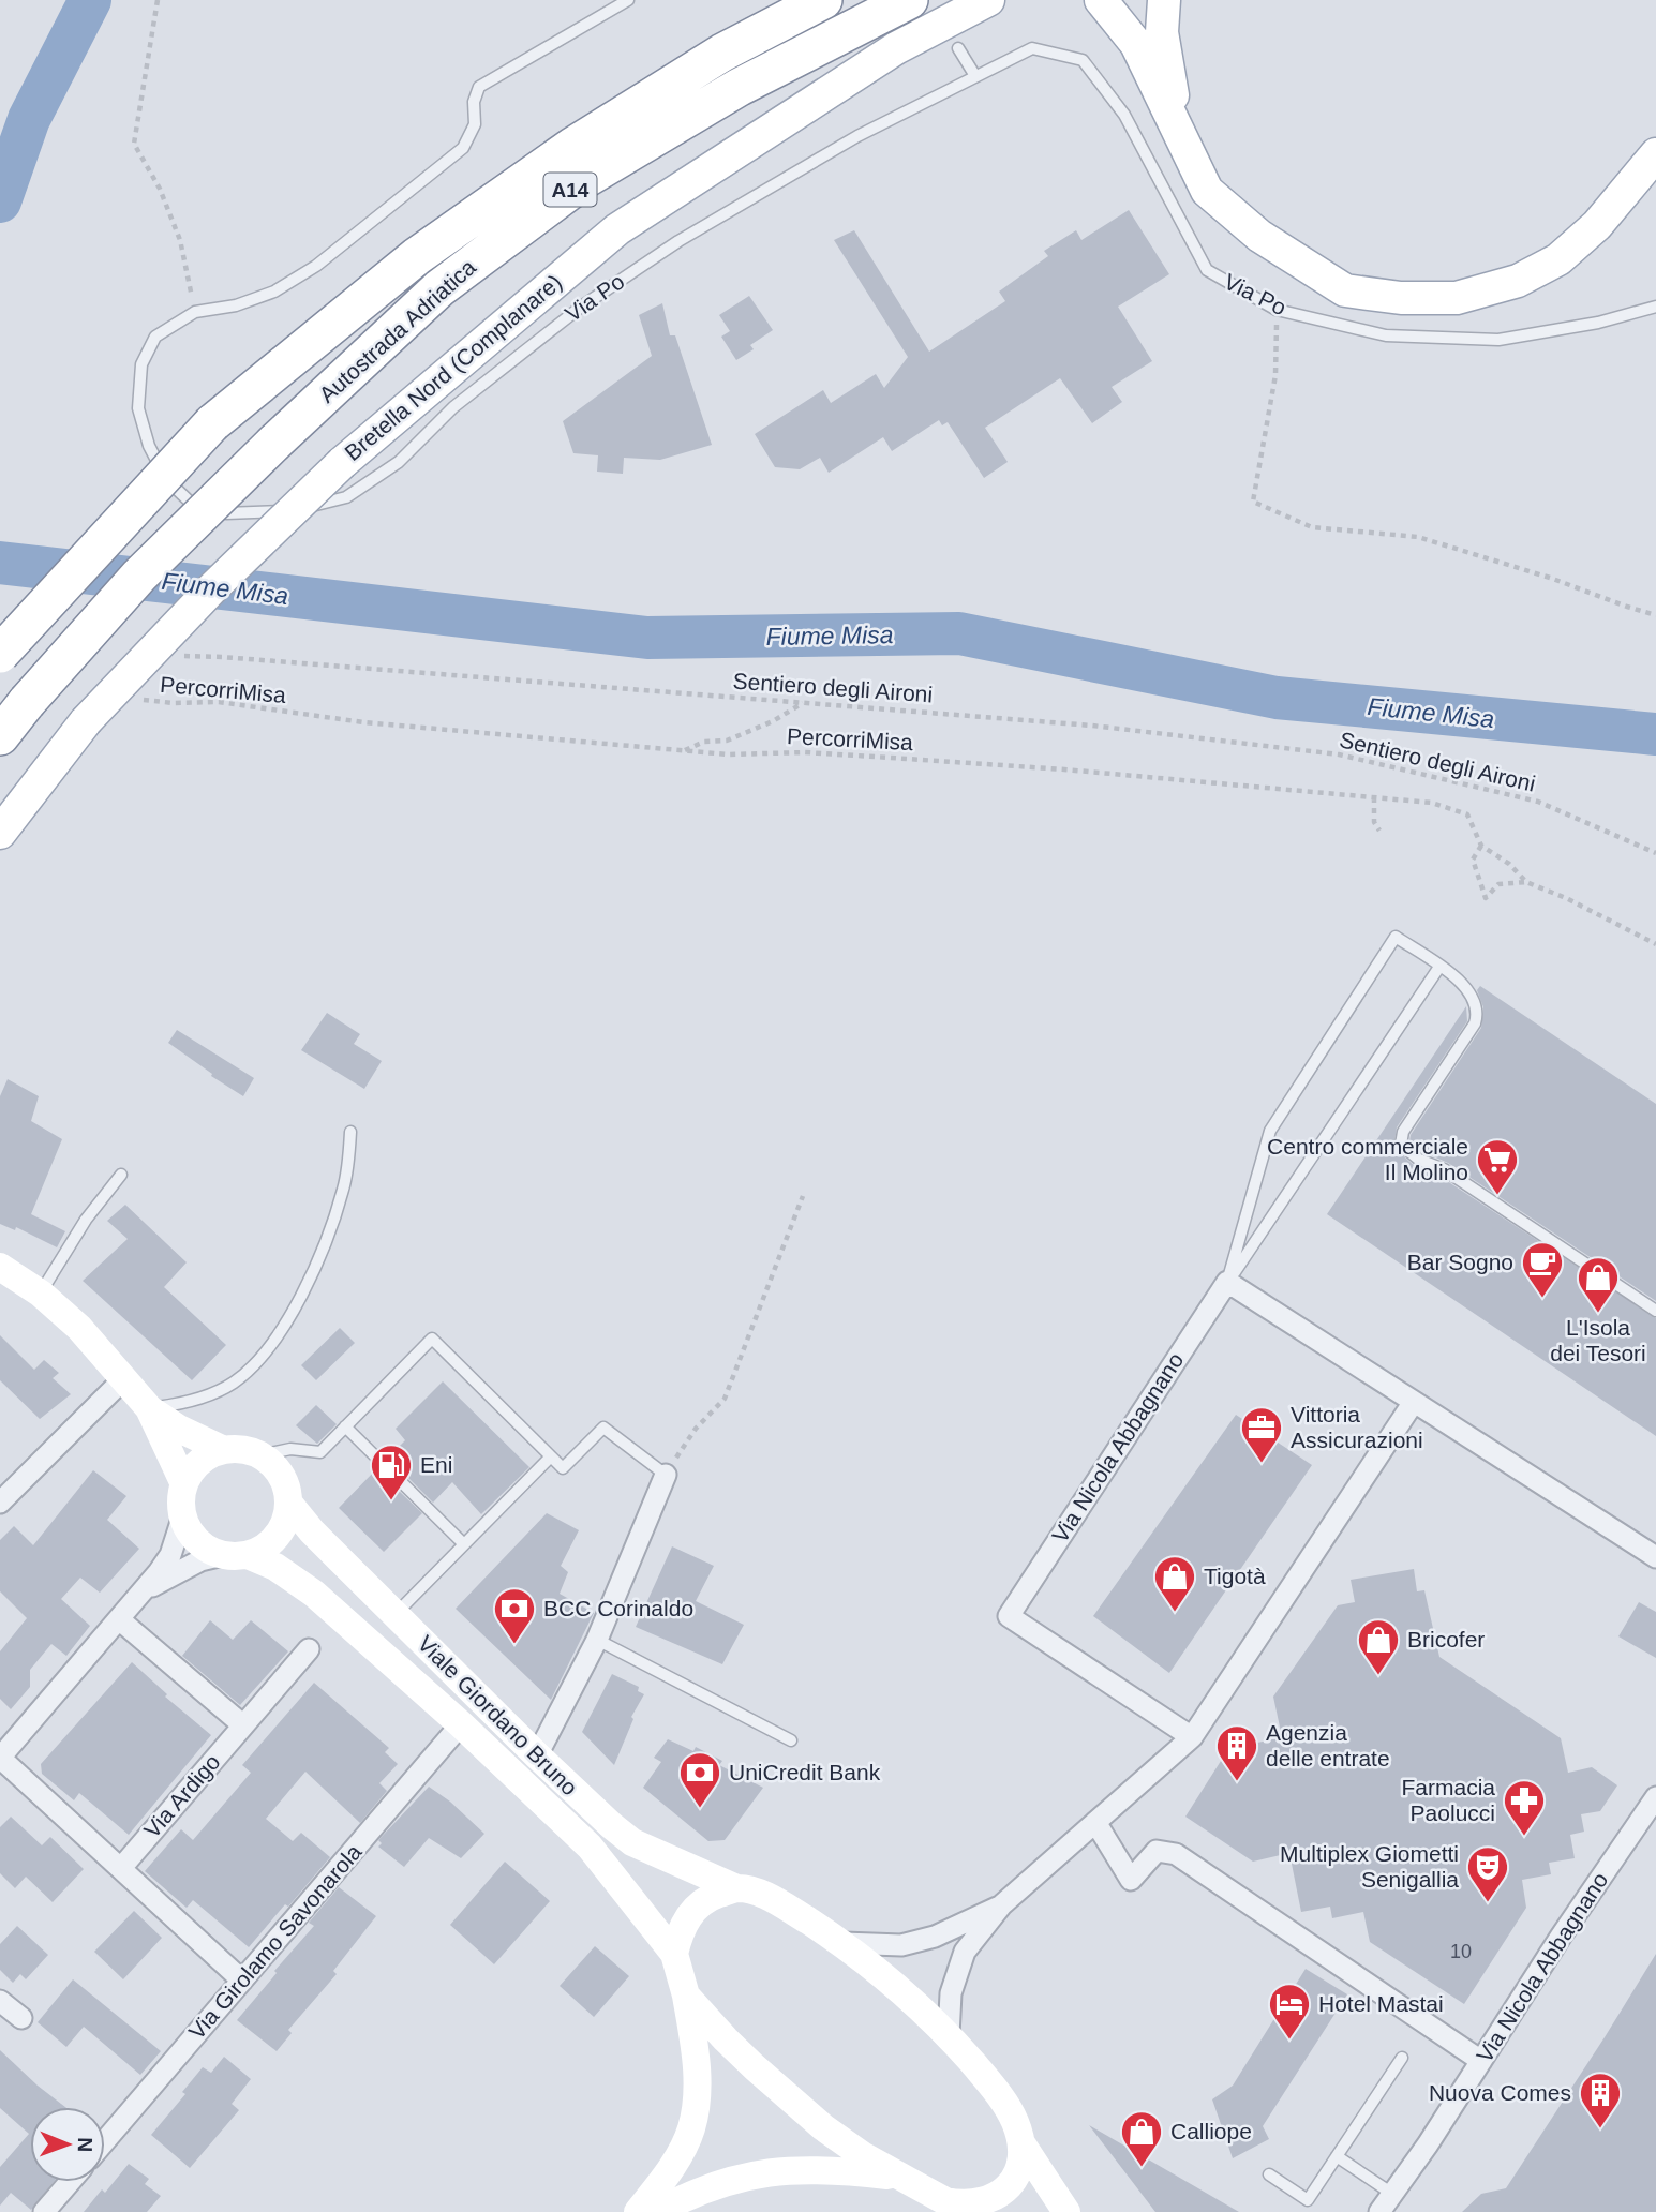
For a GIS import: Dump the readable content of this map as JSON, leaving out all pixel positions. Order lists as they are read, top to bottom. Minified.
{"streets":{"highway":["A14","Autostrada Adriatica"],"main road":["Bretella Nord (Complanare)","Viale Giordano Bruno"],"street":["Via Nicola Abbagnano","Via Ardigo","Via Girolamo Savonarola"],"lane":["Via Po"],"path":["Sentiero degli Aironi","PercorriMisa"]},"crossings":[["Viale Giordano Bruno","Via Girolamo Savonarola"]],"water":["Fiume Misa"],"places":{"supermarket":["Centro commerciale Il Molino"],"cafe":["Bar Sogno"],"shop":["L'Isola dei Tesori","Tigotà","Bricofer","Calliope"],"office":["Vittoria Assicurazioni"],"fuel station":["Eni"],"bank":["BCC Corinaldo","UniCredit Bank"],"building":["Agenzia delle entrate","Nuova Comes"],"pharmacy":["Farmacia Paolucci"],"theatre":["Multiplex Giometti Senigallia"],"hotel":["Hotel Mastai"]},"house_numbers":["10"],"north":"right"}
